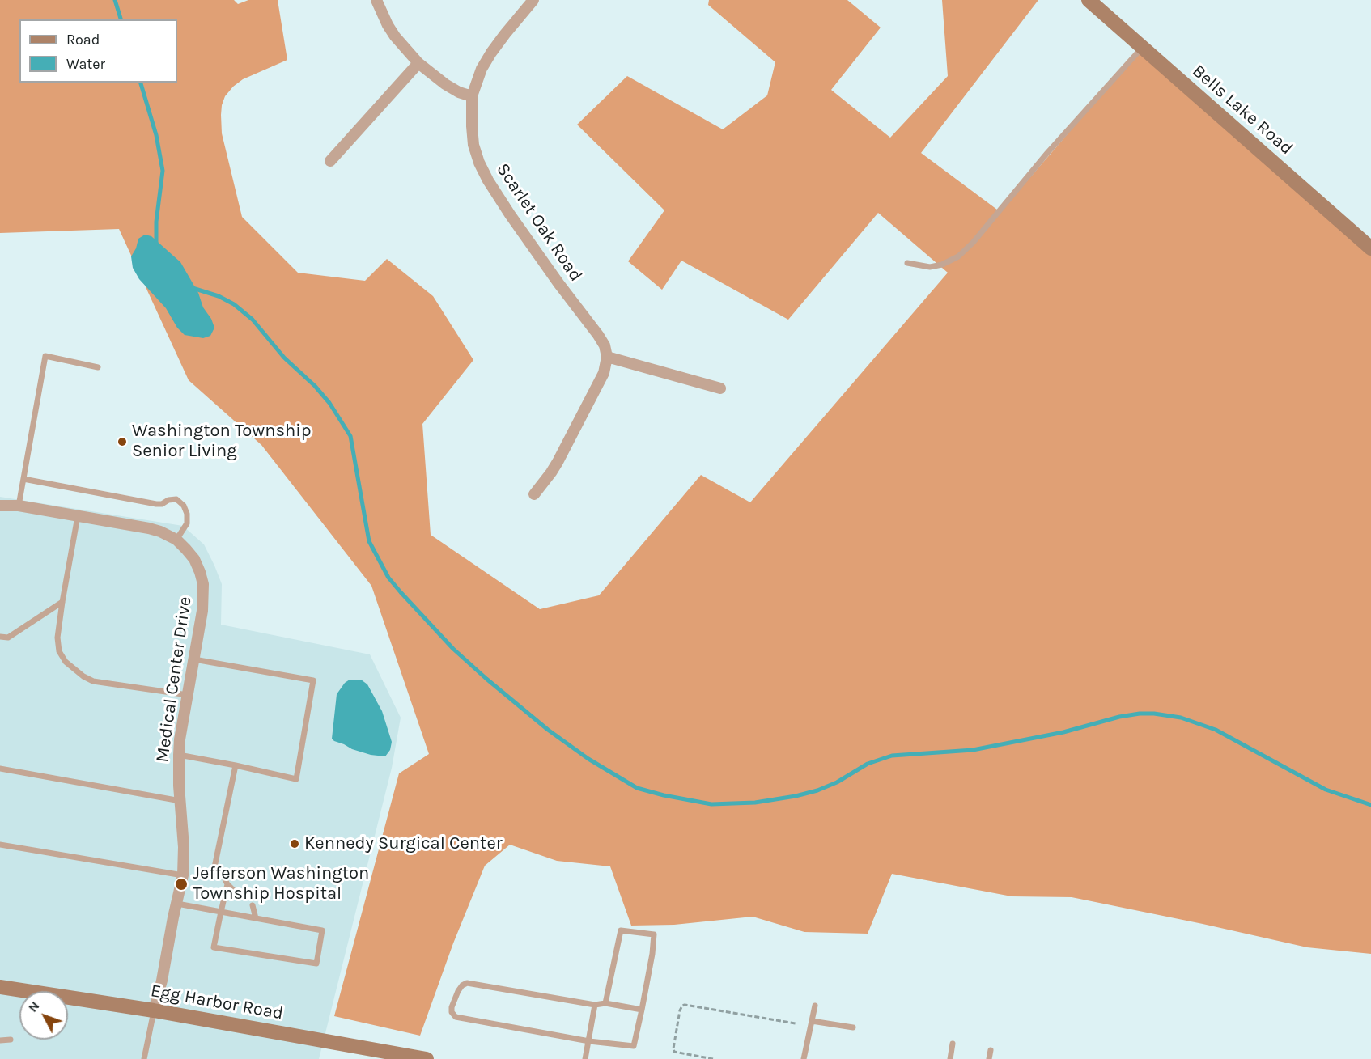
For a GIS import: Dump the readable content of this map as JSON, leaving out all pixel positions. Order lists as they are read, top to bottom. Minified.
{"streets":{"main road":["Bells Lake Road","Egg Harbor Road"],"street":["Scarlet Oak Road","Medical Center Drive"]},"crossings":[["Medical Center Drive","Egg Harbor Road"]],"places":["Washington Township Senior Living","Kennedy Surgical Center","Jefferson Washington Township Hospital"],"legend":["Road","Water"],"north":"top left"}
